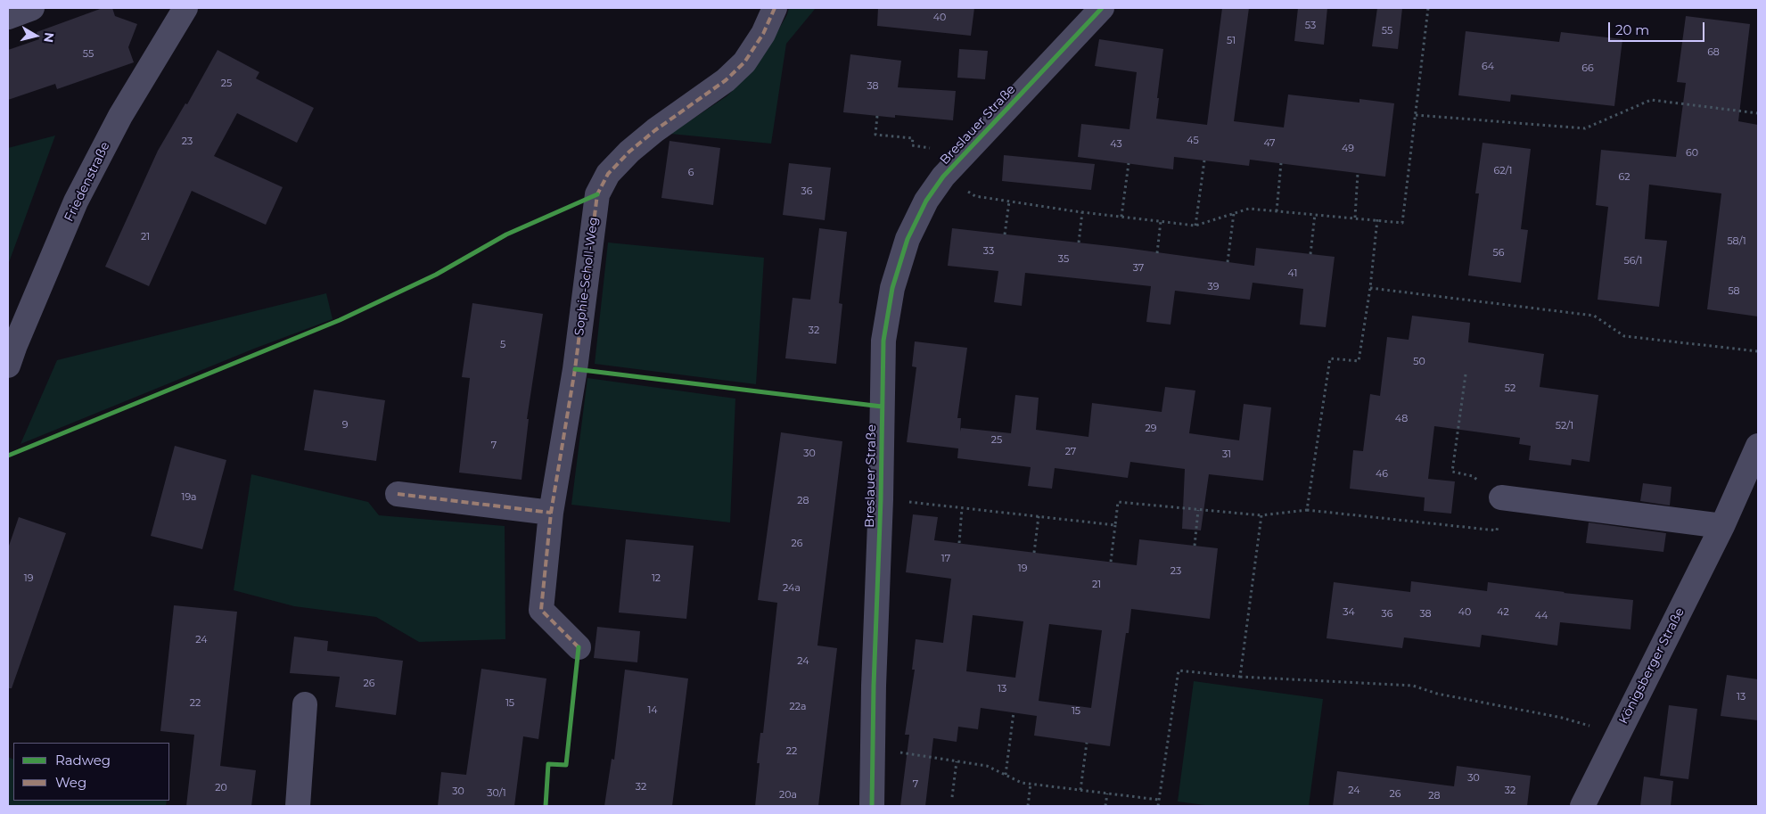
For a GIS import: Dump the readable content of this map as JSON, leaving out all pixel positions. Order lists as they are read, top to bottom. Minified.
{"streets":{"street":["Breslauer Straße","Friedenstraße","Sophie-Scholl-Weg","Königsberger Straße"]},"house_numbers":["40","53","55","51","68","55","64","66","25","38","45","23","47","43","49","60","62/1","6","62","36","21","58/1","33","56","35","56/1","37","41","39","58","32","5","50","52","48","9","52/1","29","25","7","27","30","31","46","19a","28","26","17","19","23","19","12","21","24a","34","40","42","36","38","44","24","24","26","13","13","22","15","22a","14","15","22","30","7","32","20","24","32","30","30/1","26","20a","28"],"legend":["Radweg","Weg"],"scale_bar":"20 m","north":"right"}
